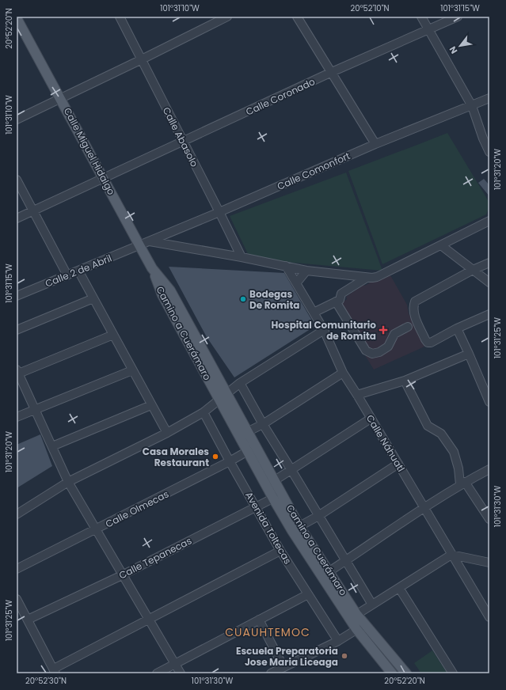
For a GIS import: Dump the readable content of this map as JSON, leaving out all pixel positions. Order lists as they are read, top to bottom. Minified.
{"streets":{"main road":["Calle Miguel Hidalgo","Camino a Cuerámaro"],"street":["Calle Coronado","Calle Abasolo","Calle Comonfort","Calle 2 de Abril","Calle Náhuatl","Calle Olmecas","Avenida Toltecas","Calle Tepanecas"]},"crossings":[["Calle Coronado","Calle Abasolo"],["Calle Coronado","Calle Miguel Hidalgo"],["Calle Abasolo","Calle Comonfort"],["Calle Miguel Hidalgo","Calle Comonfort"],["Calle Miguel Hidalgo","Calle 2 de Abril"],["Calle Miguel Hidalgo","Camino a Cuerámaro"],["Calle Comonfort","Calle 2 de Abril"],["Camino a Cuerámaro","Calle Olmecas"],["Camino a Cuerámaro","Calle Tepanecas"],["Calle Olmecas","Avenida Toltecas"],["Avenida Toltecas","Calle Tepanecas"]],"districts":["CUAUHTEMOC"],"places":{"other":["Bodegas De Romita","Casa Morales Restaurant","Escuela Preparatoria Jose Maria Liceaga"],"health":["Hospital Comunitario de Romita"]},"north":"bottom left","coordinates":["101°31'10\"W","20°52'10\"N","101°31'15\"W","20°52'20\"N","101°31'20\"W","101°31'25\"W","101°31'30\"W","20°52'30\"N"]}
